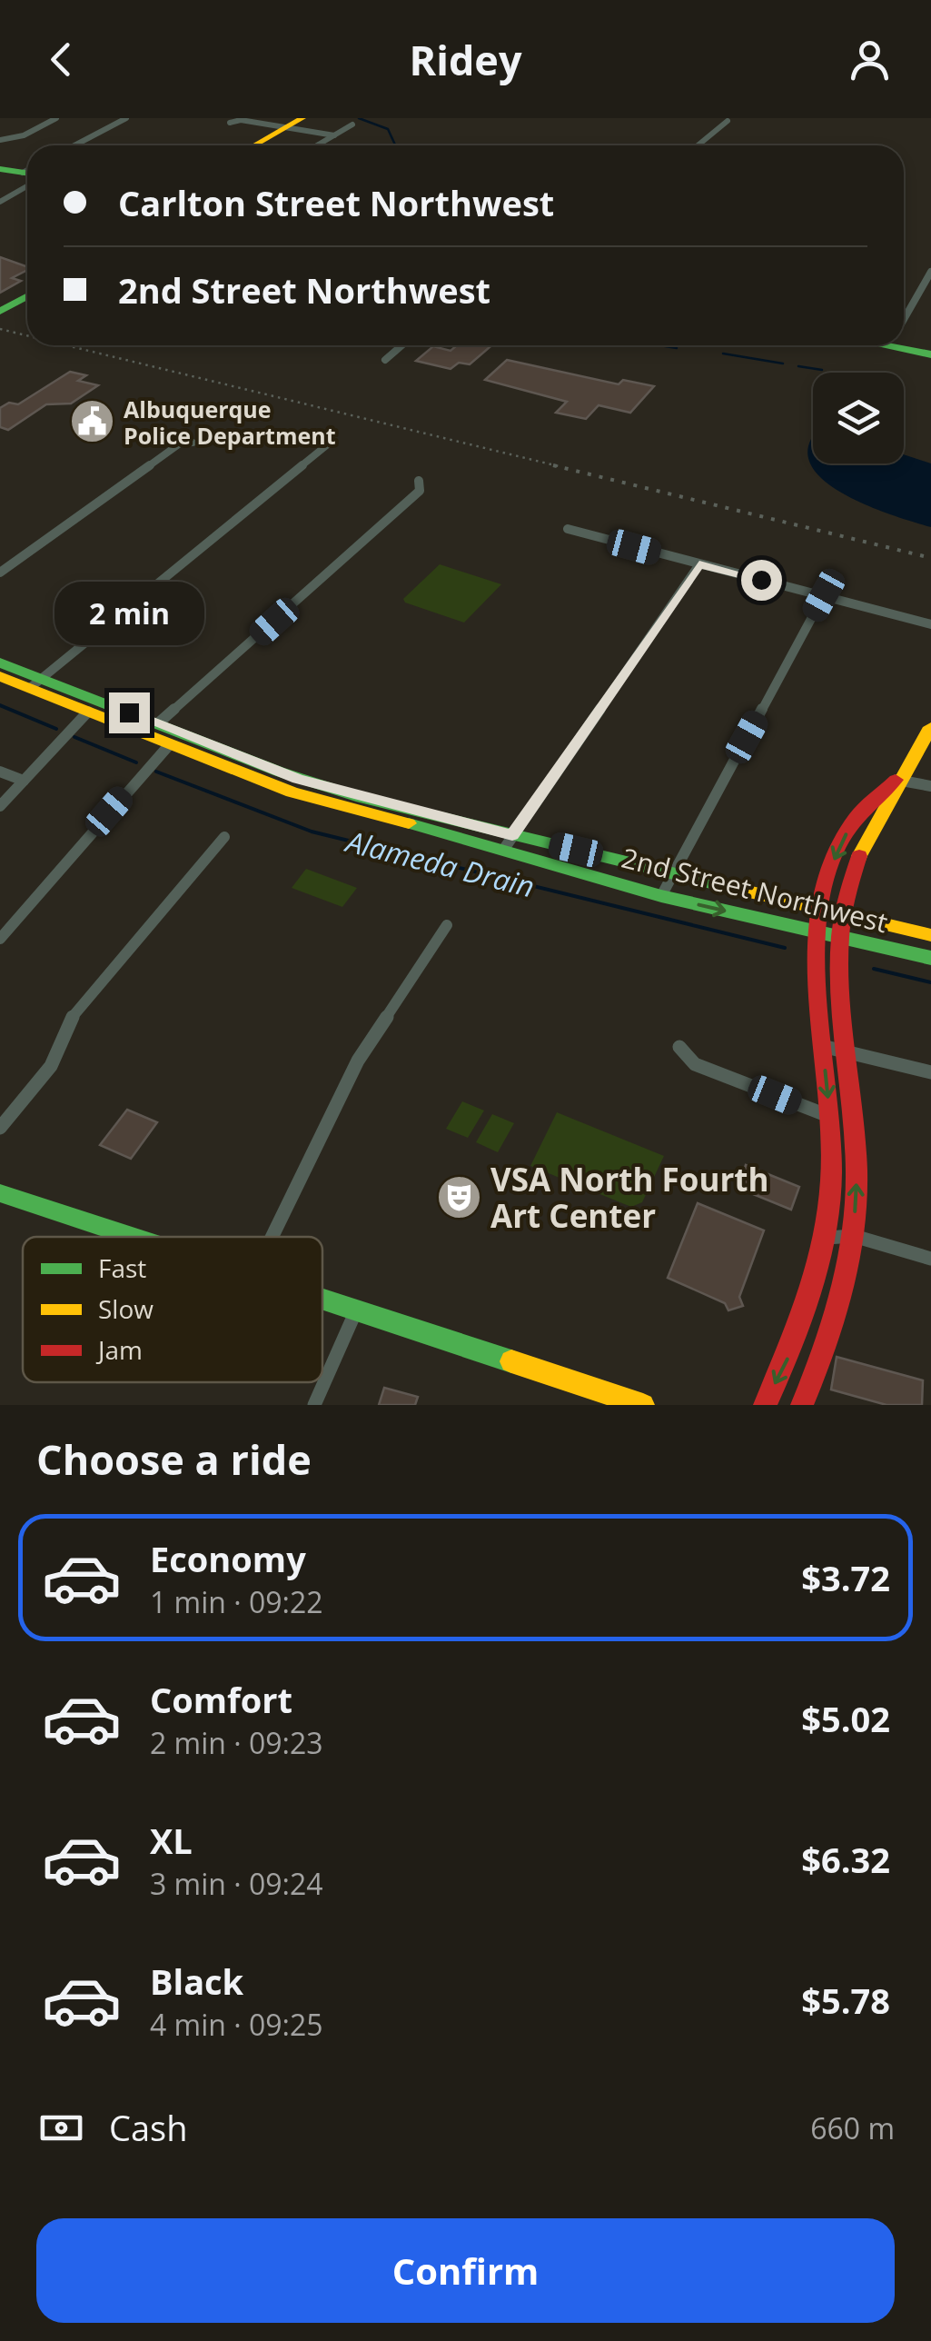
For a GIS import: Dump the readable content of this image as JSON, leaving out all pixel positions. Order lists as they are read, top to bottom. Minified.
{"streets":{"main road":["2nd Street Northwest"]},"water":["Alameda Drain"],"places":{"public building":["Albuquerque Police Department"],"theatre":["VSA North Fourth Art Center"]},"legend":["Fast","Slow","Jam"],"page":{"header":"Ridey","banner":["Carlton Street Northwest","2nd Street Northwest"],"bubble":"2 min","heading":"Choose a ride","list":[{"name":"Economy","note":"1 min · 09:22","value":"$3.72"},{"name":"Comfort","note":"2 min · 09:23","value":"$5.02"},{"name":"XL","note":"3 min · 09:24","value":"$6.32"},{"name":"Black","note":"4 min · 09:25","value":"$5.78"}],"pay":["Cash","660 m"],"buttons":"Confirm"}}
